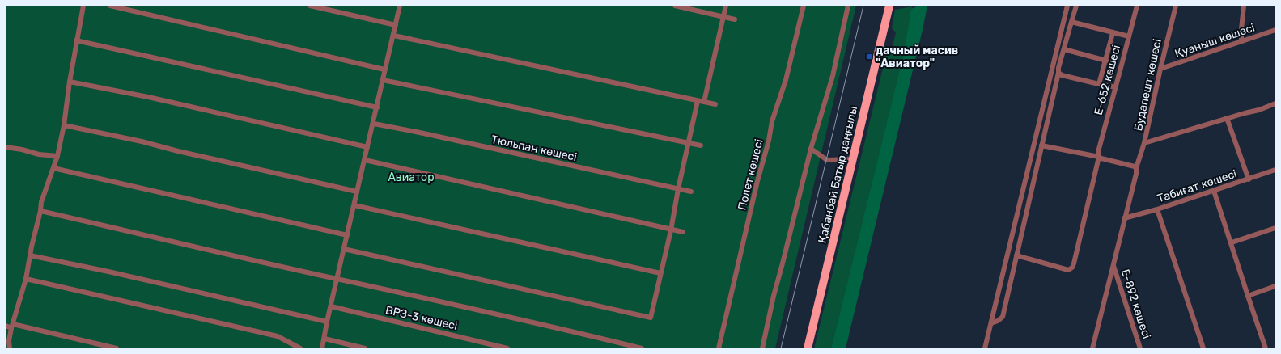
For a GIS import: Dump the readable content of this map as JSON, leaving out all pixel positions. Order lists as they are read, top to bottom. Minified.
{"streets":{"main road":["Қабанбай Батыр даңғылы"],"street":["Қуаныш көшесі","Е-652 көшесі","Будапешт көшесі","Тюльпан көшесі","Полет көшесі","Табиғат көшесі","Е-892 көшесі","ВРЗ-3 көшесі"]},"crossings":[["Қуаныш көшесі","Будапешт көшесі"],["Будапешт көшесі","Табиғат көшесі"],["Будапешт көшесі","Е-892 көшесі"]],"parks":["Авиатор"],"places":{"transit":["дачный масив \"Авиатор\""]}}
